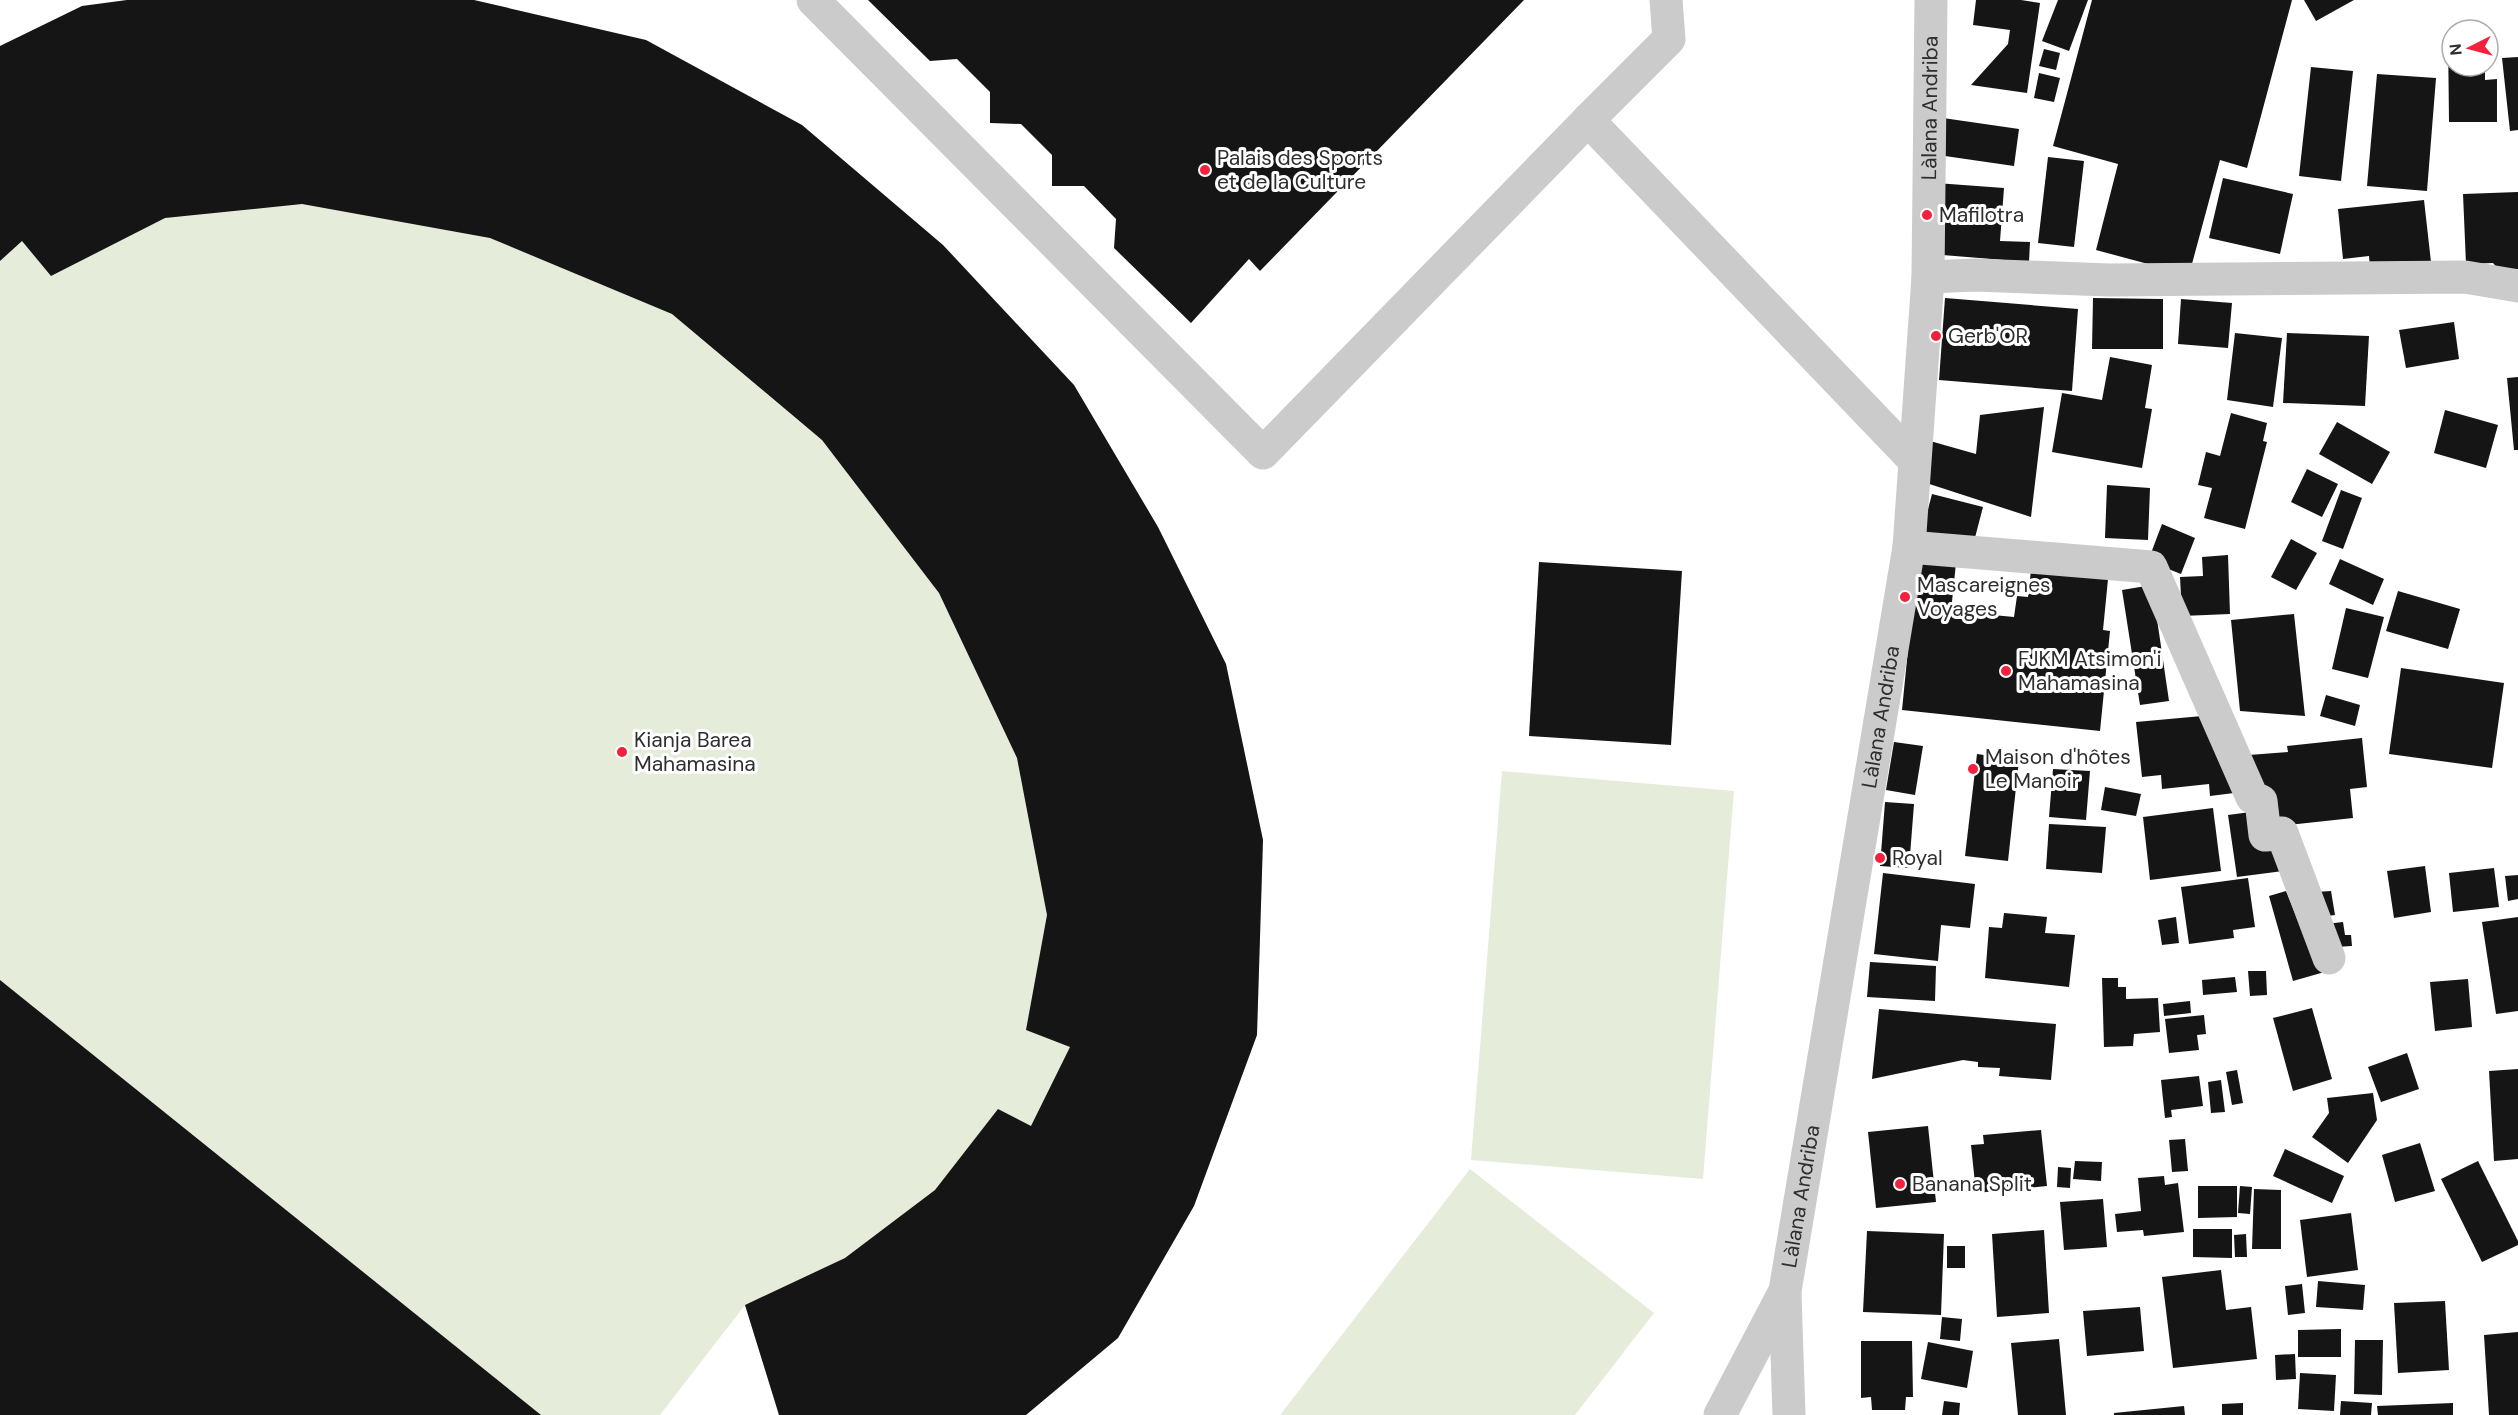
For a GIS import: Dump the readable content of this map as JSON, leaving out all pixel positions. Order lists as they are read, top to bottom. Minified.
{"streets":{"street":["Làlana Andriba"]},"places":["Palais des Sports et de la Culture","Mafilotra","Gerb'OR","Mascareignes Voyages","FJKM Atsimon'i Mahamasina","Kianja Barea Mahamasina","Maison d'hôtes Le Manoir","Royal","Banana Split"],"north":"left"}
